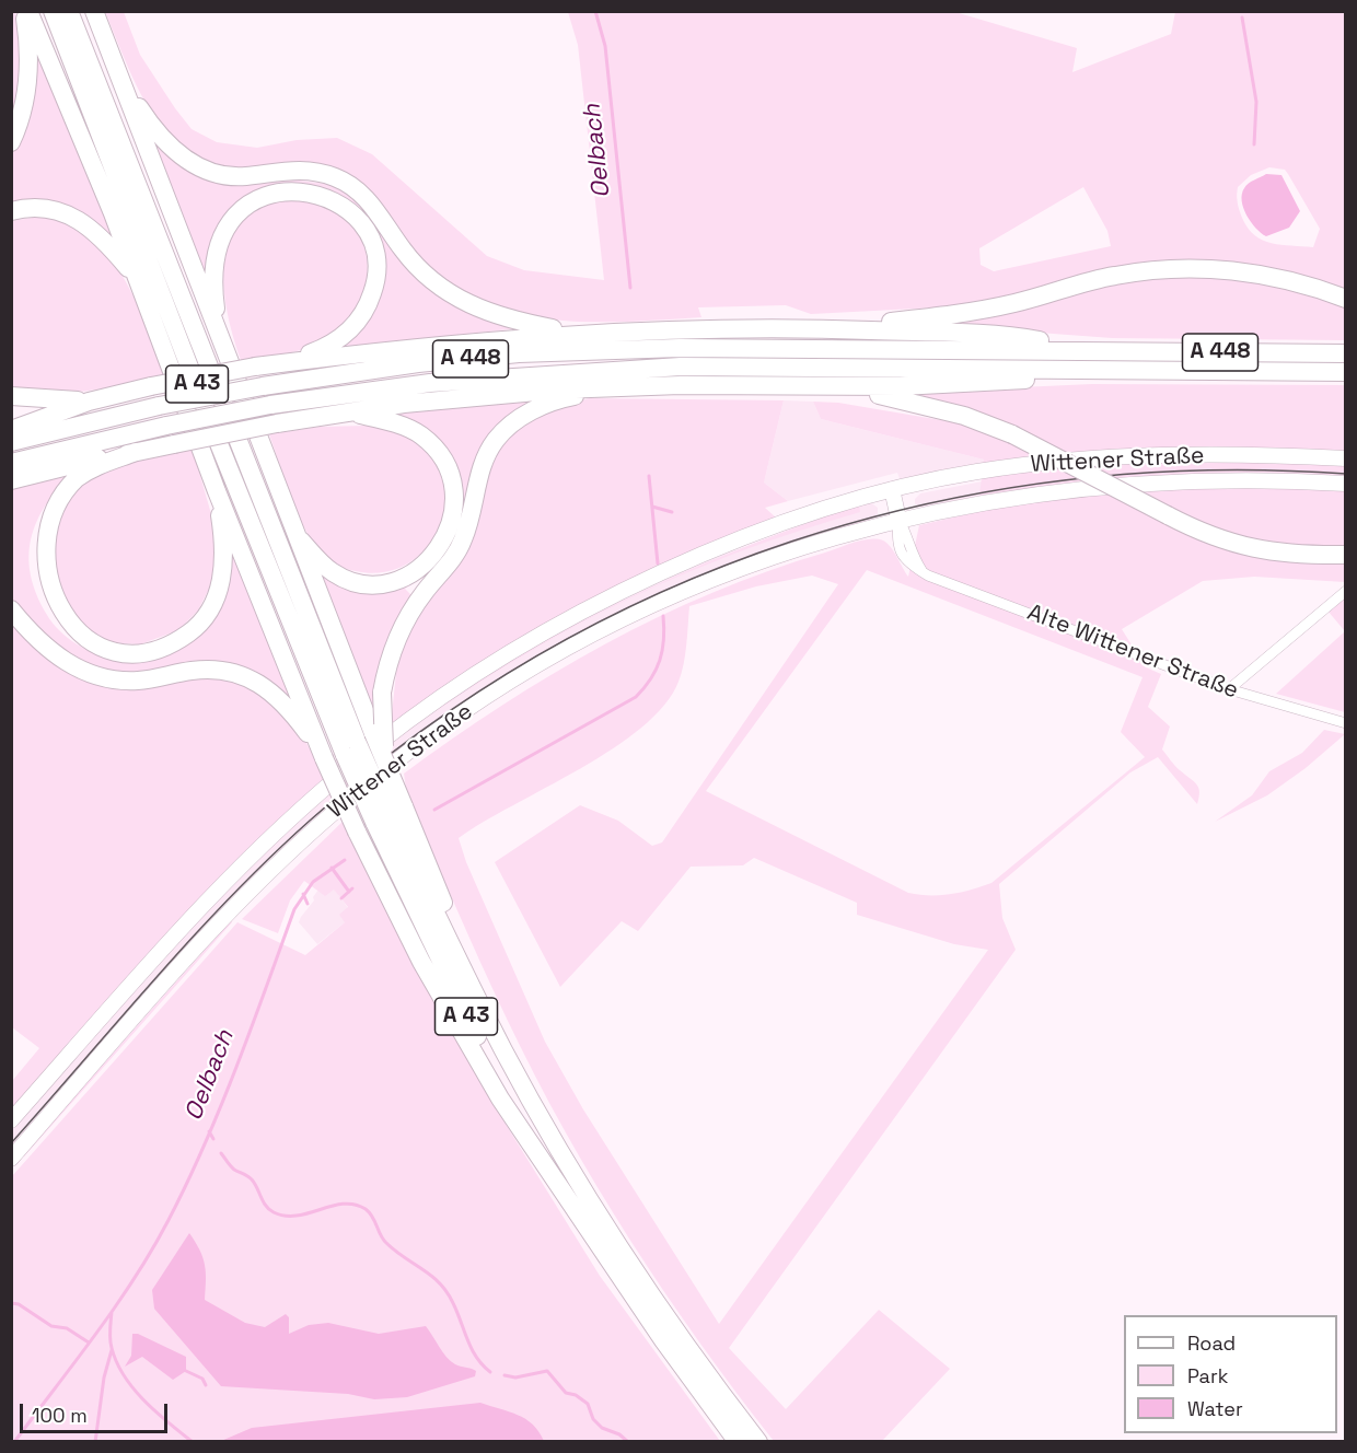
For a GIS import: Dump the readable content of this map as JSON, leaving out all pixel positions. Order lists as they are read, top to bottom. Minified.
{"streets":{"highway":["A 448","A 43"],"main road":["Wittener Straße"],"street":["Alte Wittener Straße"]},"crossings":[["Wittener Straße","Alte Wittener Straße"]],"water":["Oelbach"],"legend":["Road","Park","Water"],"scale_bar":"100 m"}
